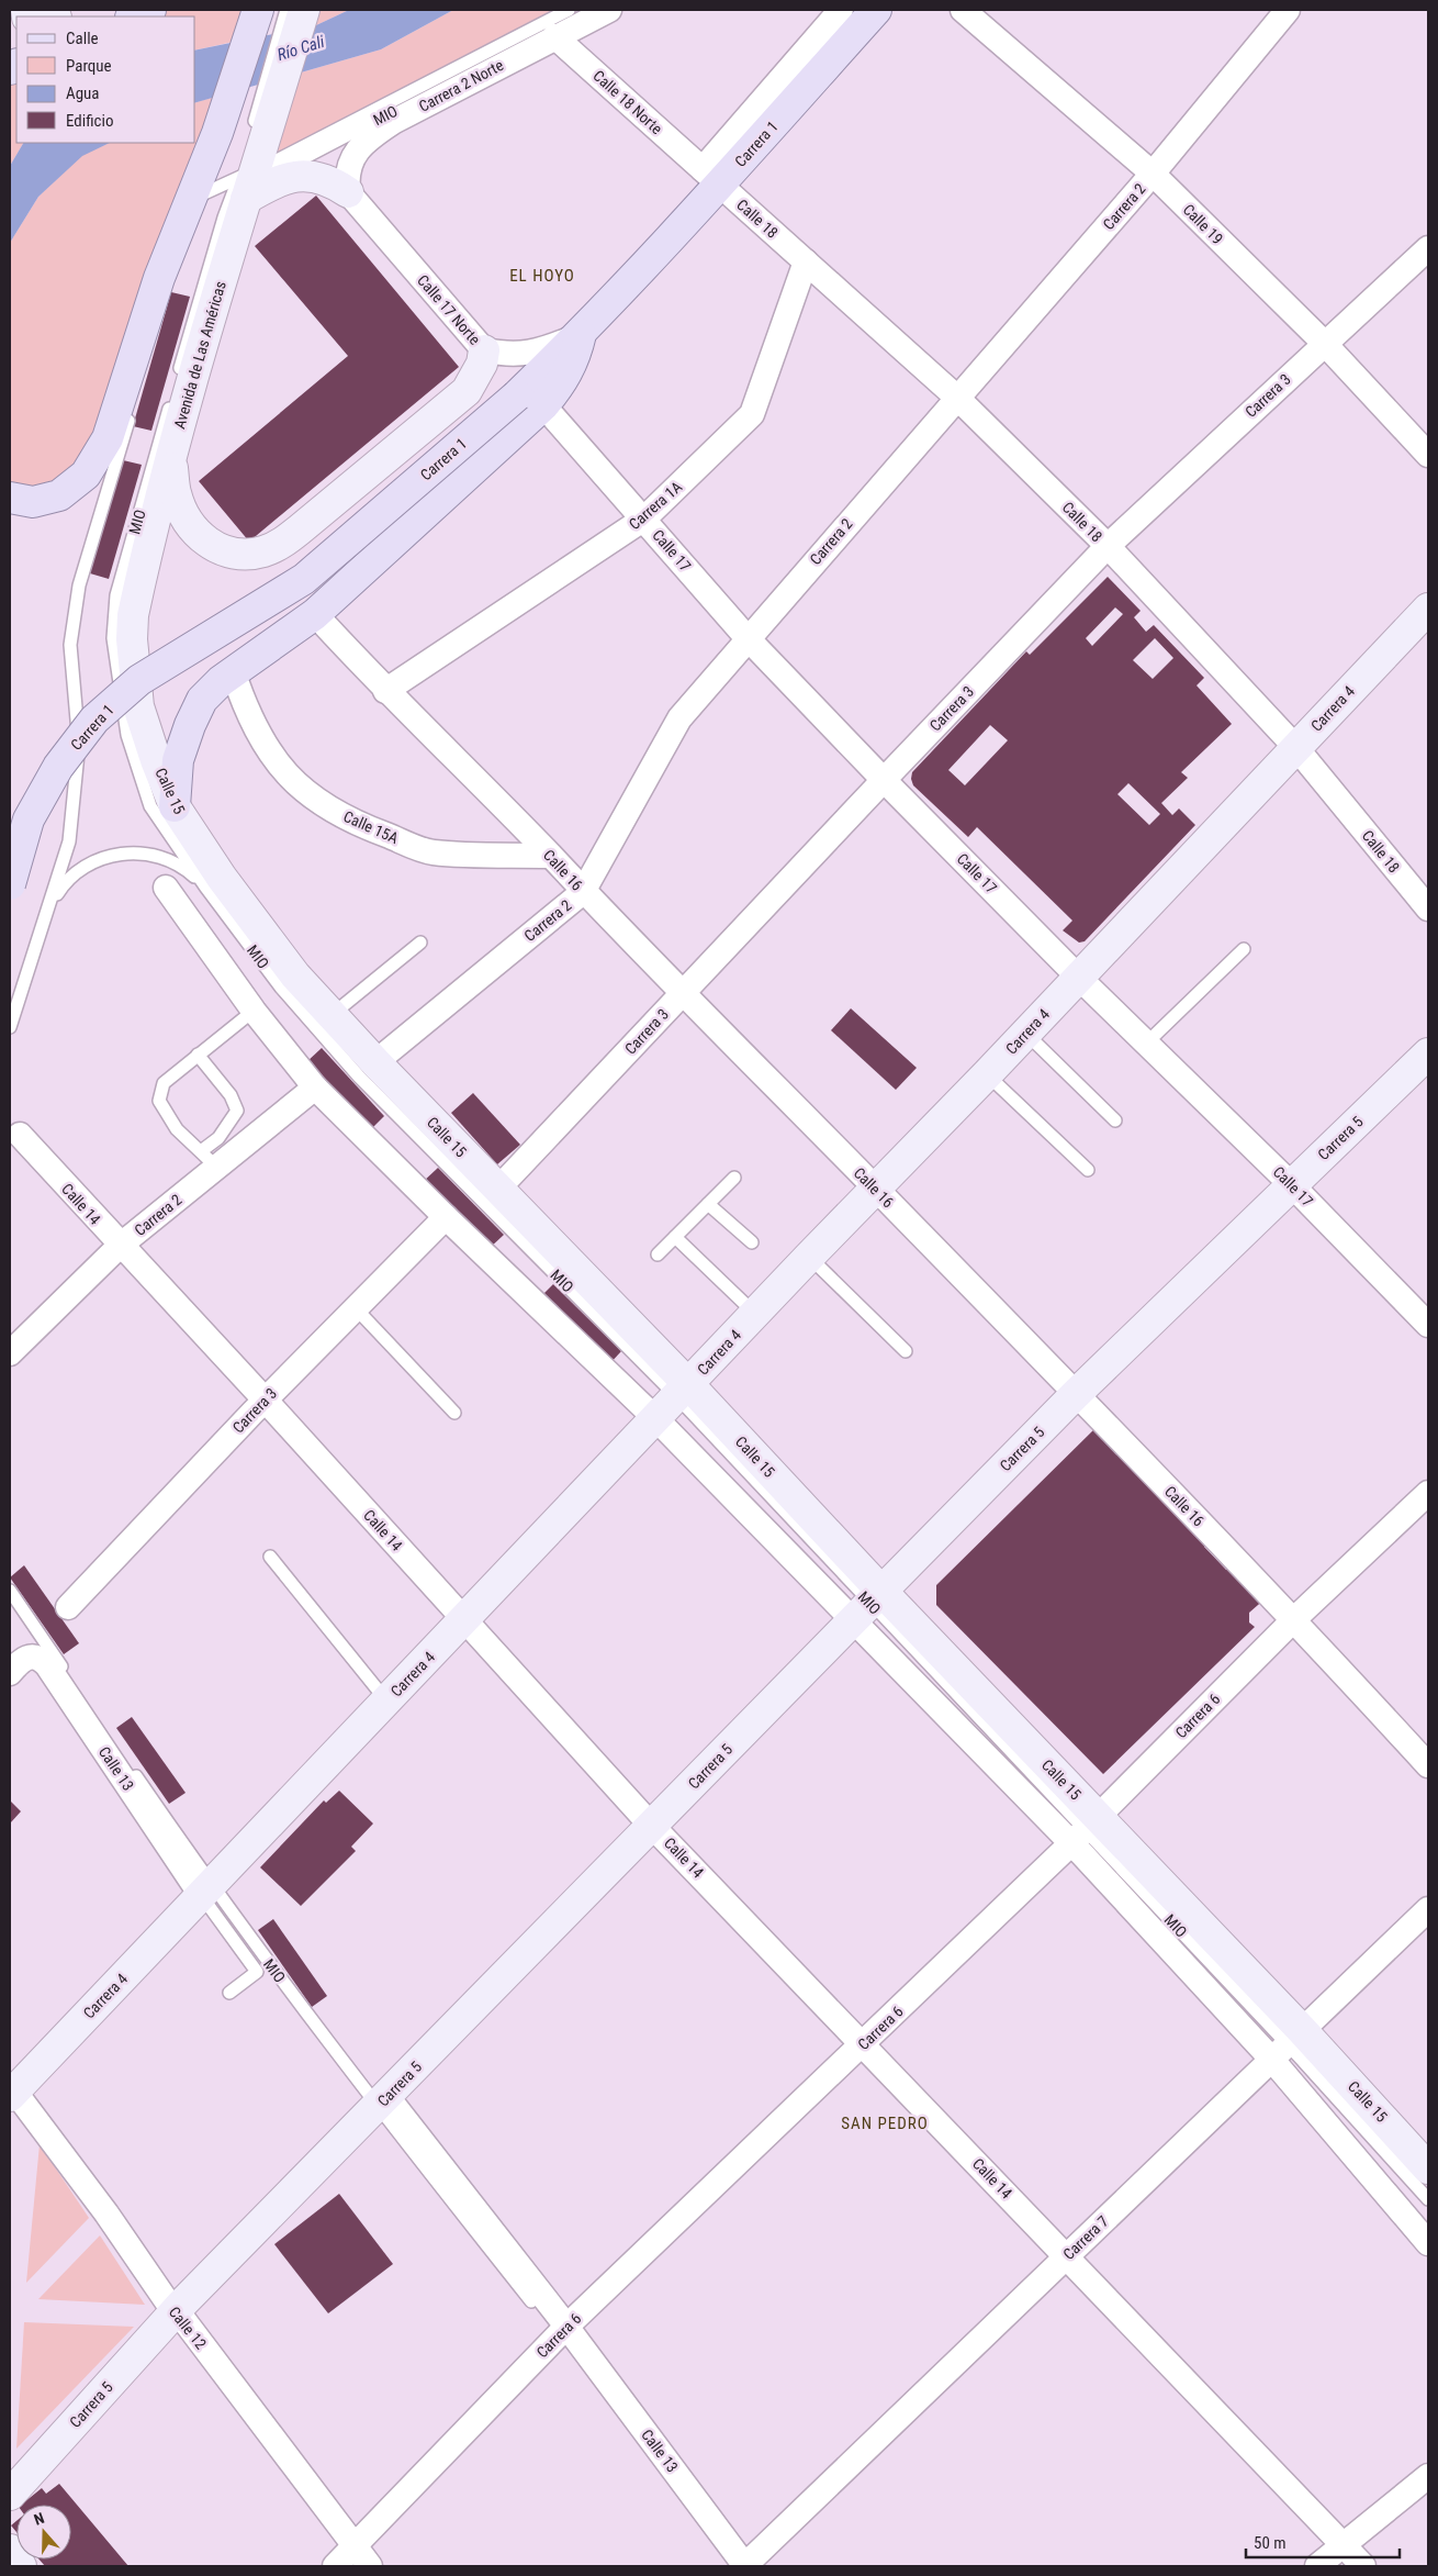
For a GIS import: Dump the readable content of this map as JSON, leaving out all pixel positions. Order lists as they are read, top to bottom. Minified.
{"streets":{"main road":["Carrera 1"],"street":["Carrera 2 Norte","Calle 18 Norte","Carrera 2","Calle 18","Calle 19","Calle 17 Norte","Avenida de Las Américas","Carrera 3","Carrera 1A","Calle 17","Carrera 4","Calle 15","Calle 15A","Calle 16","Carrera 5","Calle 14","Carrera 6","Calle 13","Carrera 7","Calle 12"],"lane":["MIO"]},"crossings":[["Carrera 2 Norte","Calle 18 Norte"],["Carrera 2 Norte","Calle 17 Norte"],["Calle 18 Norte","Carrera 1"],["Calle 18 Norte","Calle 18"],["MIO","Avenida de Las Américas"],["MIO","Carrera 4"],["MIO","Calle 15"],["MIO","Carrera 5"],["MIO","Calle 13"],["Carrera 1","Calle 18"],["Carrera 1","Calle 17 Norte"],["Carrera 1","Calle 17"],["Carrera 2","Calle 18"],["Carrera 2","Calle 19"],["Carrera 2","Calle 17"],["Carrera 2","Calle 15"],["Carrera 2","Calle 16"],["Carrera 2","Calle 14"],["Calle 18","Carrera 3"],["Calle 18","Carrera 1A"],["Calle 18","Carrera 4"],["Calle 19","Carrera 3"],["Avenida de Las Américas","Calle 15"],["Carrera 3","Calle 17"],["Carrera 3","Calle 15"],["Carrera 3","Calle 16"],["Carrera 3","Calle 14"],["Carrera 1A","Calle 17"],["Carrera 1A","Calle 16"],["Calle 17","Carrera 4"],["Calle 17","Carrera 5"],["Carrera 4","Calle 15"],["Carrera 4","Calle 16"],["Carrera 4","Calle 14"],["Carrera 4","Calle 13"],["Carrera 4","Calle 12"],["Calle 15","Carrera 5"],["Calle 15","Carrera 6"],["Calle 15","Carrera 7"],["Calle 15A","Calle 16"],["Calle 16","Carrera 5"],["Calle 16","Carrera 6"],["Carrera 5","Calle 14"],["Carrera 5","Calle 12"],["Calle 14","Carrera 6"],["Calle 14","Carrera 7"],["Carrera 6","Calle 13"],["Carrera 6","Calle 12"],["Calle 13","Carrera 7"]],"districts":["EL HOYO","SAN PEDRO"],"water":["Río Cali"],"legend":["Calle","Parque","Agua","Edificio"],"scale_bar":"50 m","north":"top"}
